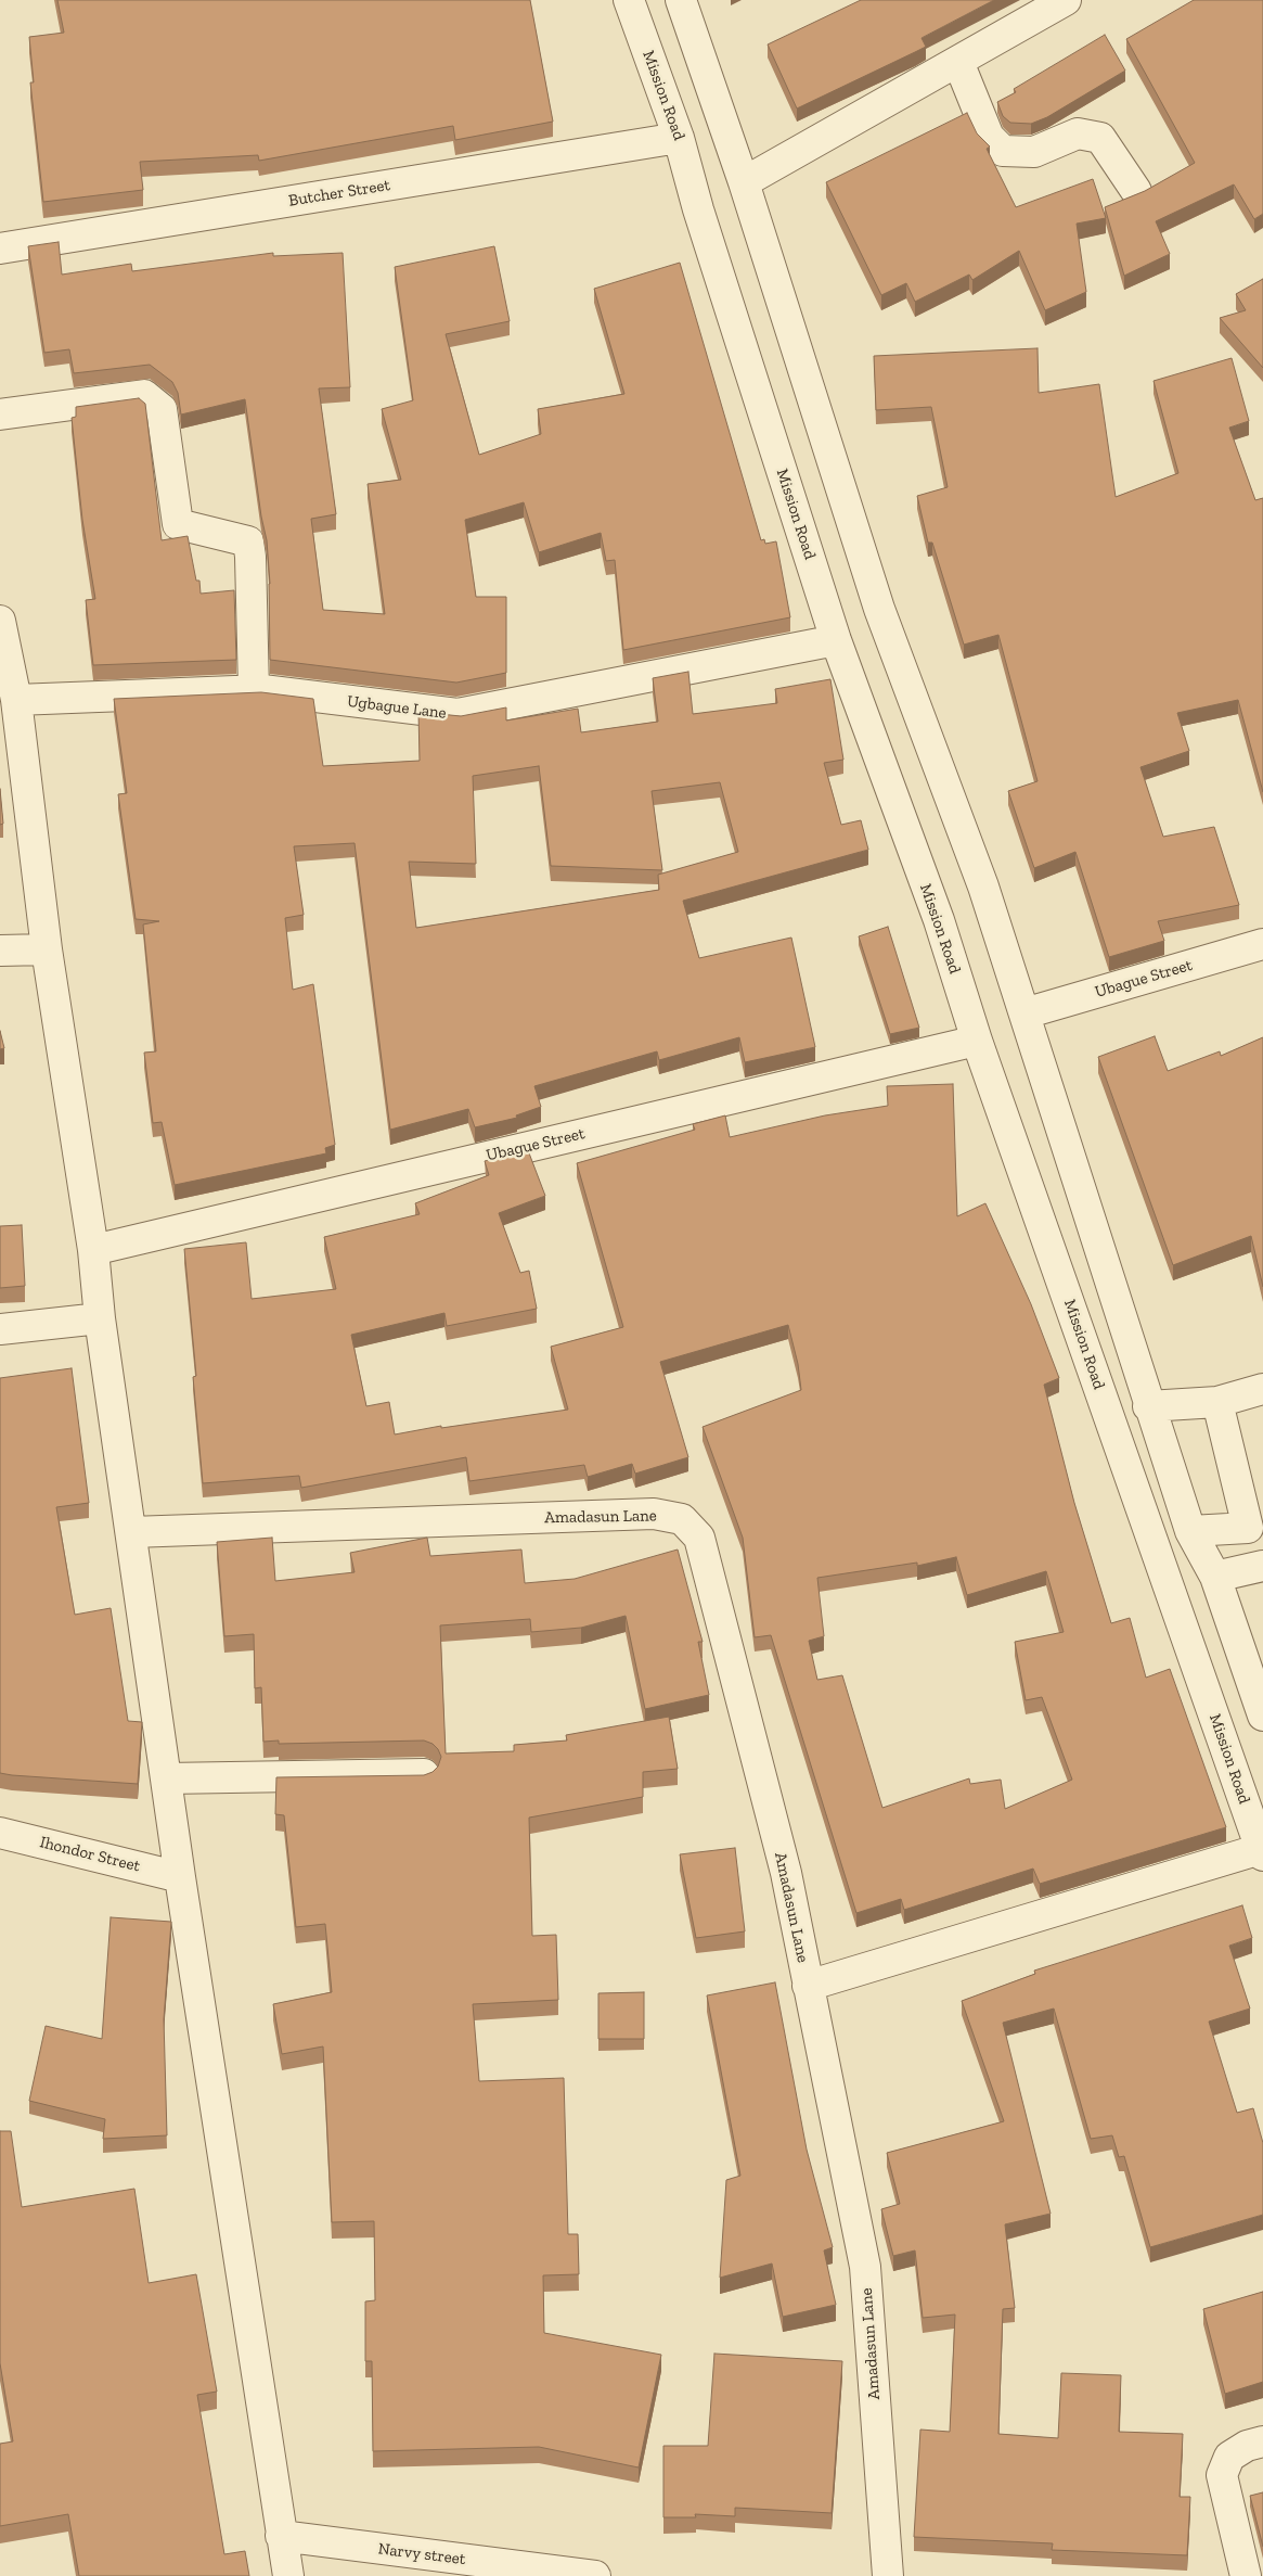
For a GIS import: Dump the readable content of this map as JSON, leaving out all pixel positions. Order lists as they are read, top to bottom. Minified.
{"streets":{"street":["Mission Road","Butcher Street","Ugbague Lane","Ubague Street","Amadasun Lane","Ihondor Street","Narvy street"]},"crossings":[["Mission Road","Butcher Street"],["Mission Road","Ugbague Lane"],["Mission Road","Ubague Street"],["Mission Road","Amadasun Lane"]]}
